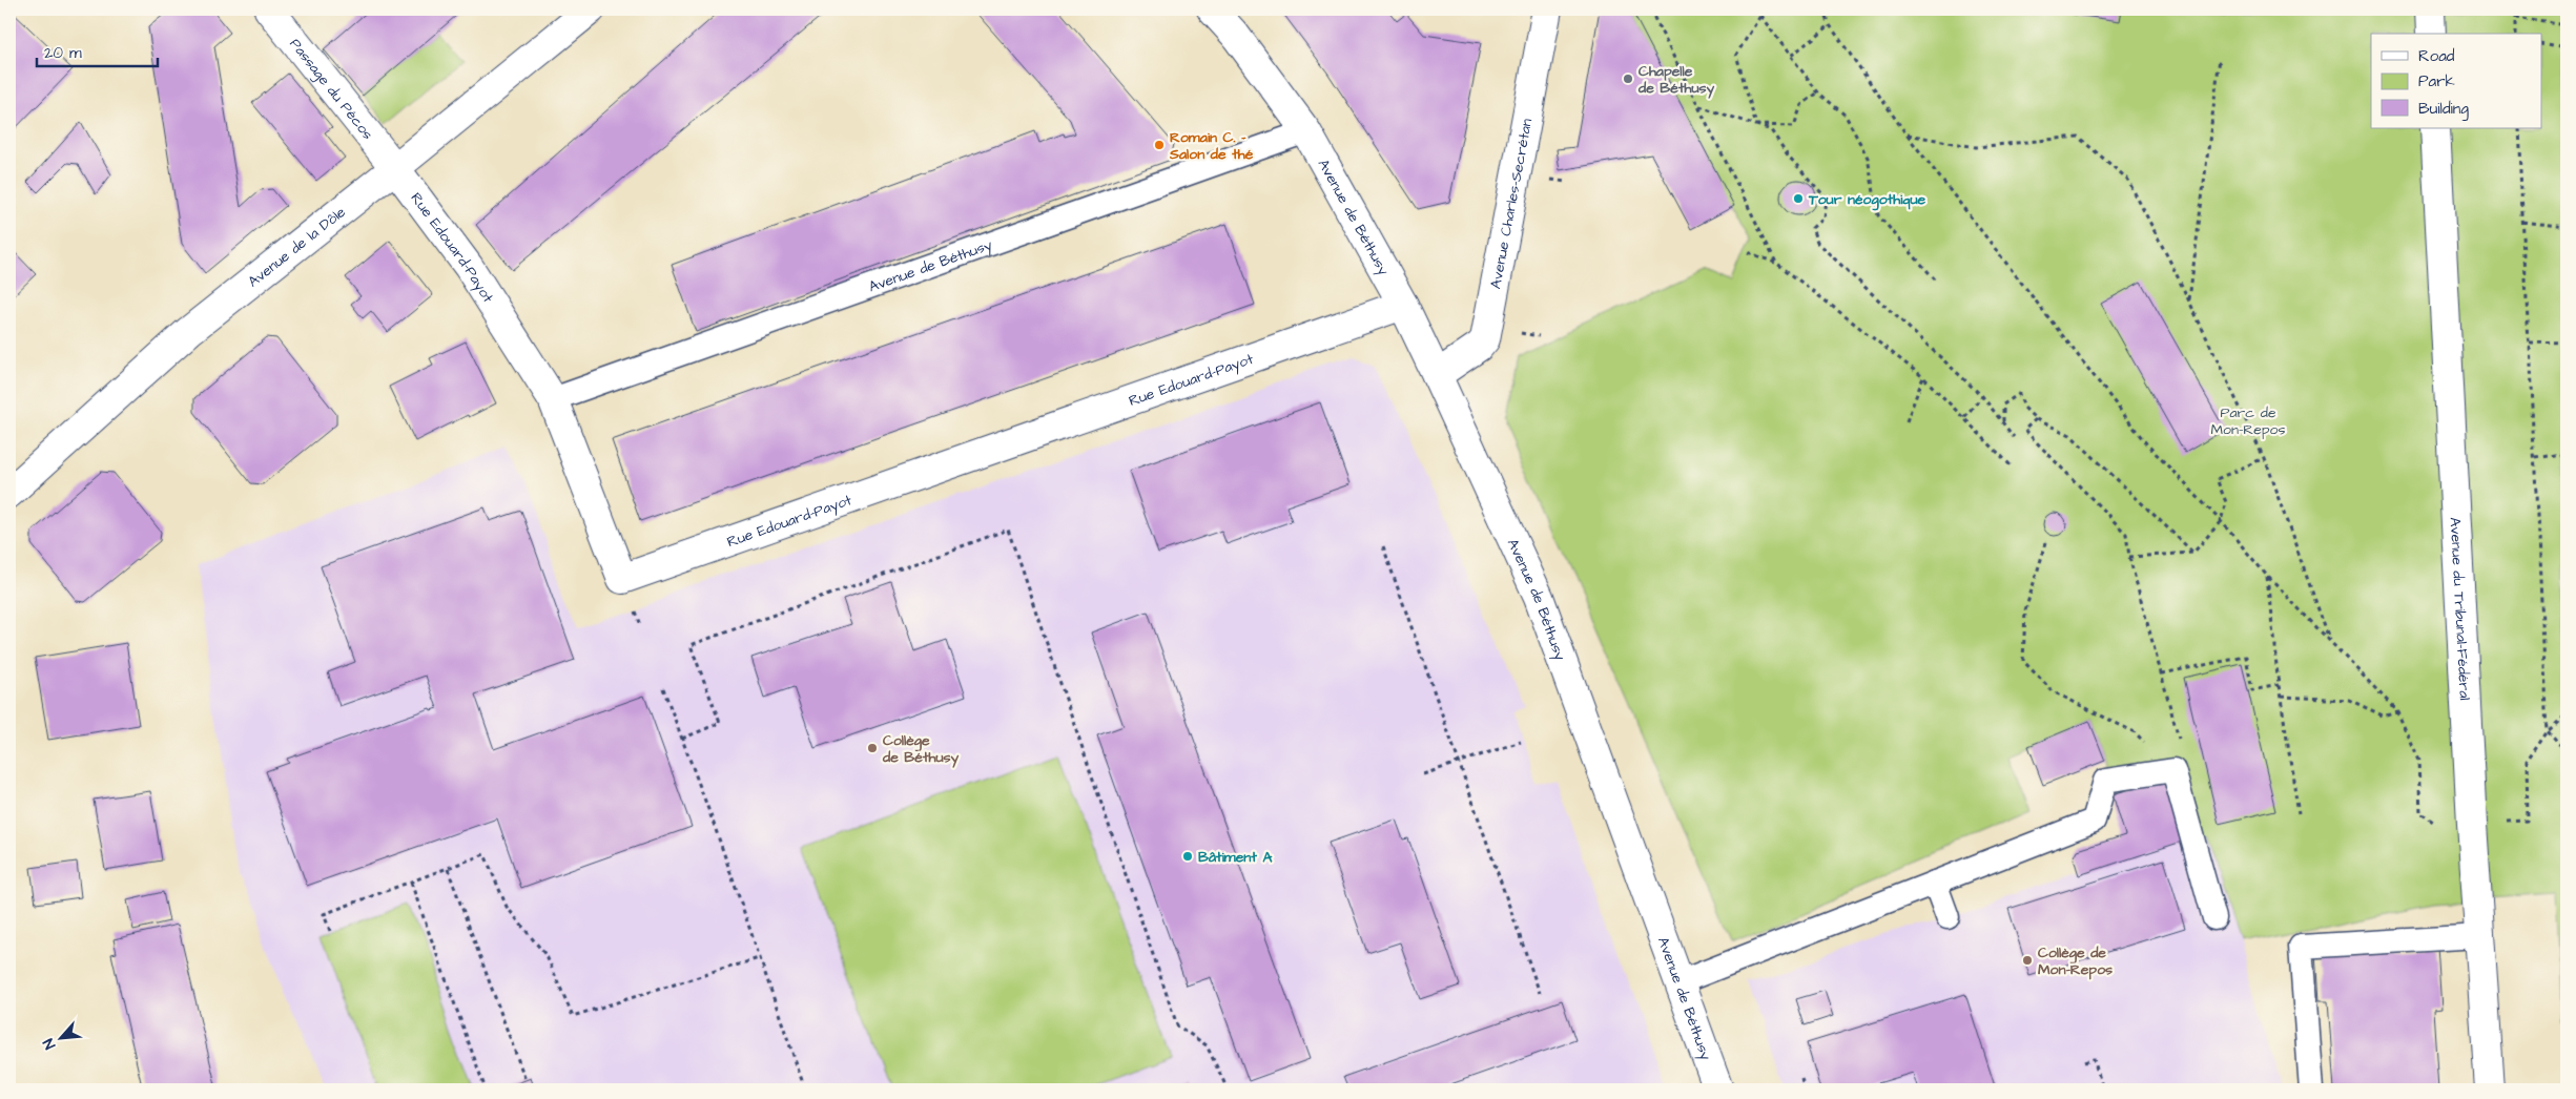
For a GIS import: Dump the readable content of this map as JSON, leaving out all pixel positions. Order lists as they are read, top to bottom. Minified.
{"streets":{"street":["Passage du Pécos","Avenue Charles-Secrétan","Avenue de Béthusy","Avenue de la Dôle","Rue Edouard-Payot","Avenue du Tribunal-Fédéral"]},"crossings":[["Passage du Pécos","Avenue de la Dôle"],["Passage du Pécos","Rue Edouard-Payot"],["Avenue Charles-Secrétan","Avenue de Béthusy"],["Avenue de Béthusy","Rue Edouard-Payot"],["Avenue de la Dôle","Rue Edouard-Payot"]],"parks":["Parc de Mon-Repos"],"places":["Chapelle de Béthusy","Romain C. - Salon de thé","Tour néogothique","Collège de Béthusy","Bâtiment A","Collège de Mon-Repos"],"legend":["Road","Park","Building"],"scale_bar":"20 m","north":"bottom left"}
